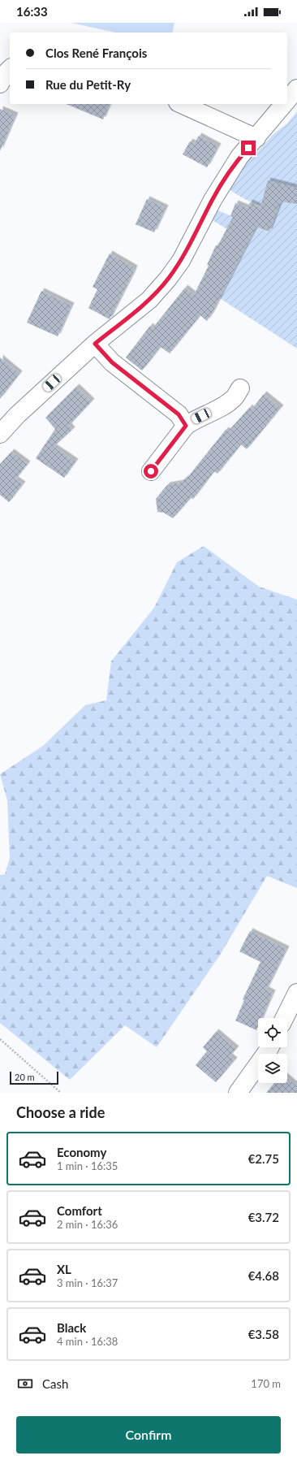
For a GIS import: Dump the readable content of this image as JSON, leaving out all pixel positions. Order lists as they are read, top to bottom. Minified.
{"scale_bar":"20 m","page":{"status":"16:33","banner":["Clos René François","Rue du Petit-Ry"],"scale":"20 m","heading":"Choose a ride","list":[{"name":"Economy","note":"1 min · 16:35","value":"€2.75"},{"name":"Comfort","note":"2 min · 16:36","value":"€3.72"},{"name":"XL","note":"3 min · 16:37","value":"€4.68"},{"name":"Black","note":"4 min · 16:38","value":"€3.58"}],"pay":["Cash","170 m"],"buttons":"Confirm"}}
